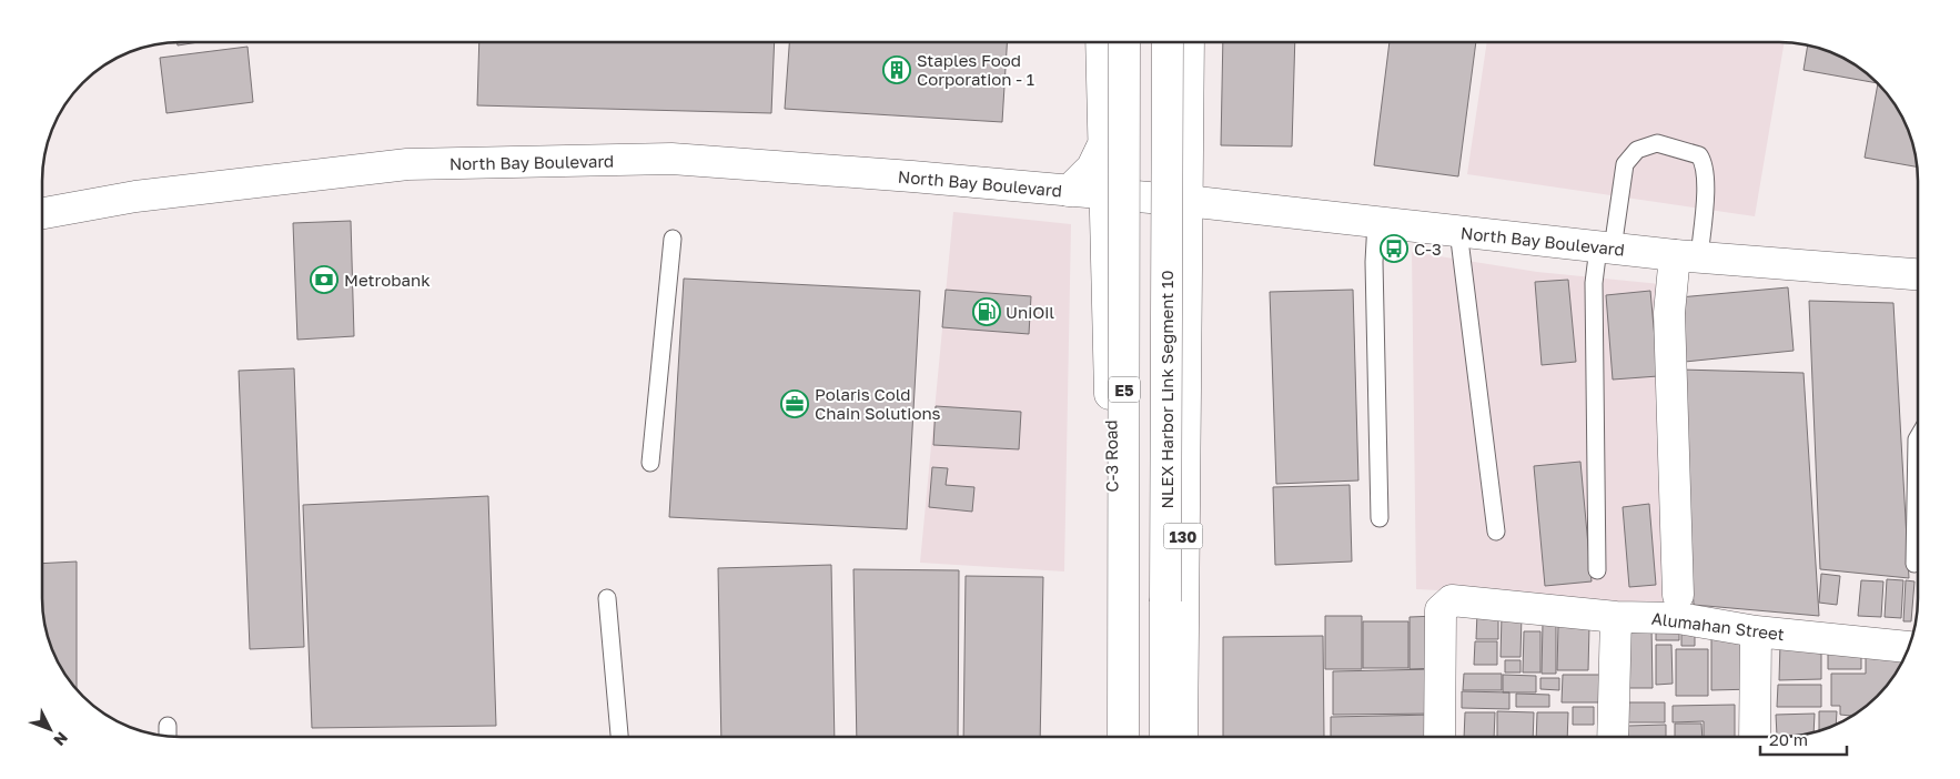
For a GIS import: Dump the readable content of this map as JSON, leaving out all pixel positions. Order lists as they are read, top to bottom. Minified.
{"streets":{"main road":["North Bay Boulevard","E5","NLEX Harbor Link Segment 10","C-3 Road","130","Alumahan Street"]},"crossings":[["North Bay Boulevard","C-3 Road"],["North Bay Boulevard","130"]],"places":{"building":["Staples Food Corporation - 1"],"bus stop":["C-3"],"bank":["Metrobank"],"fuel station":["UniOil"],"office":["Polaris Cold Chain Solutions"]},"scale_bar":"20 m","north":"bottom right"}
